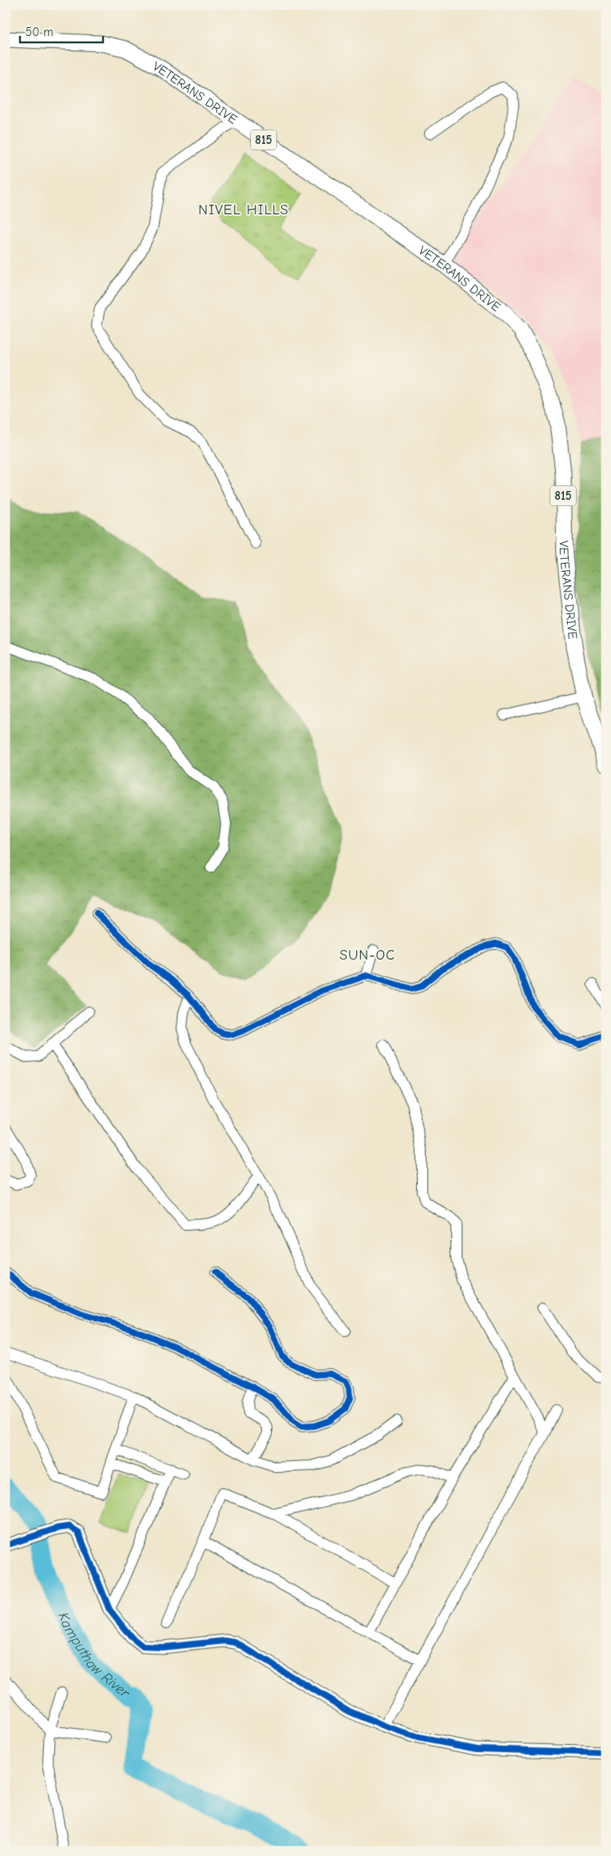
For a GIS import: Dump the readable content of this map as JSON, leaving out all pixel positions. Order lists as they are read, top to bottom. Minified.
{"streets":{"main road":["VETERANS DRIVE","815"]},"districts":["NIVEL HILLS","SUN-OC"],"water":["Kamputhaw River"],"scale_bar":"50 m"}
